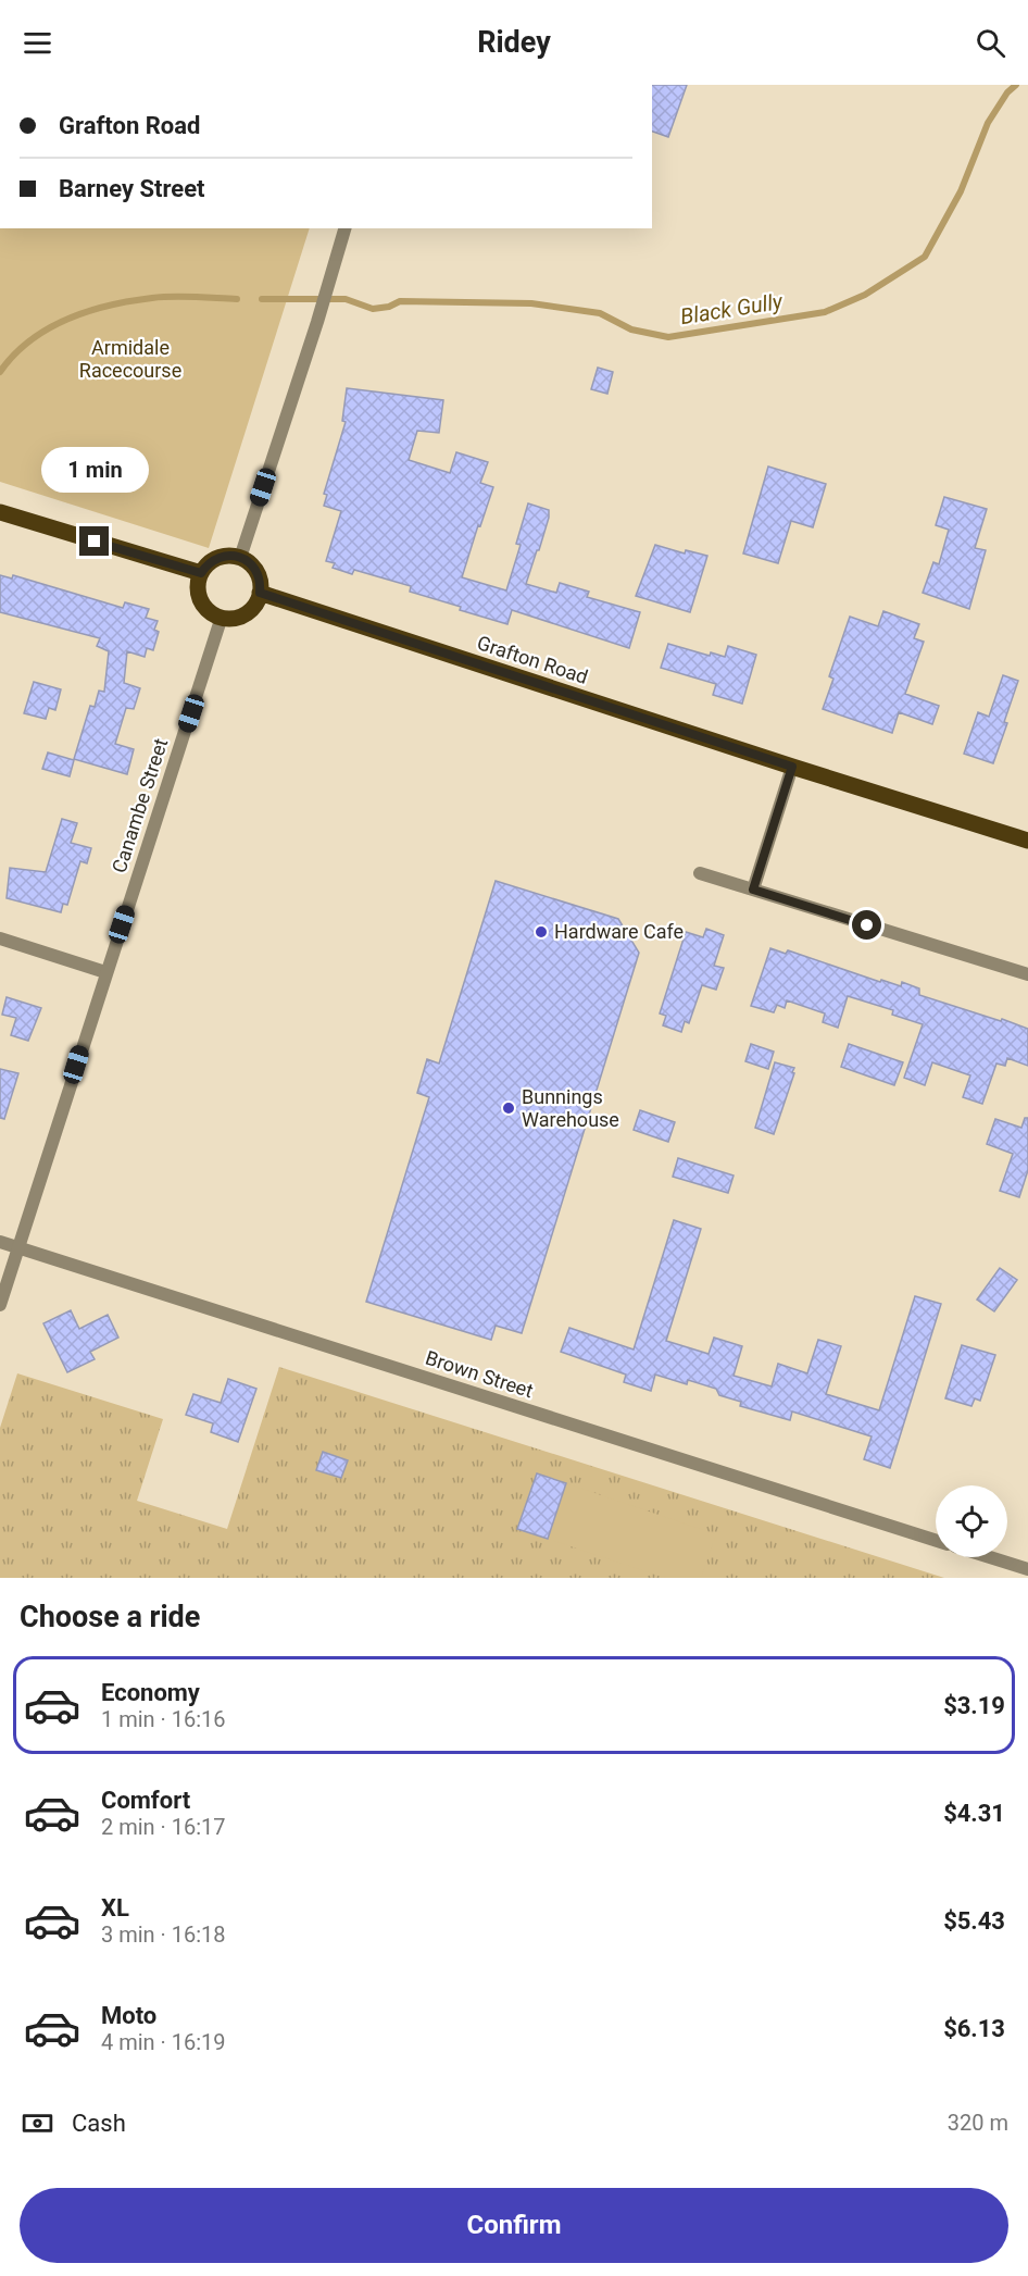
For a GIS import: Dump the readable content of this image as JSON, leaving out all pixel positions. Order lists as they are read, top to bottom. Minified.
{"streets":{"main road":["Grafton Road"],"street":["Canambe Street","Brown Street"]},"crossings":[["Grafton Road","Canambe Street"],["Canambe Street","Brown Street"]],"water":["Black Gully"],"parks":["Armidale Racecourse"],"places":["Hardware Cafe","Bunnings Warehouse"],"page":{"header":"Ridey","banner":["Grafton Road","Barney Street"],"bubble":"1 min","heading":"Choose a ride","list":[{"name":"Economy","note":"1 min · 16:16","value":"$3.19"},{"name":"Comfort","note":"2 min · 16:17","value":"$4.31"},{"name":"XL","note":"3 min · 16:18","value":"$5.43"},{"name":"Moto","note":"4 min · 16:19","value":"$6.13"}],"pay":["Cash","320 m"],"buttons":"Confirm"}}
